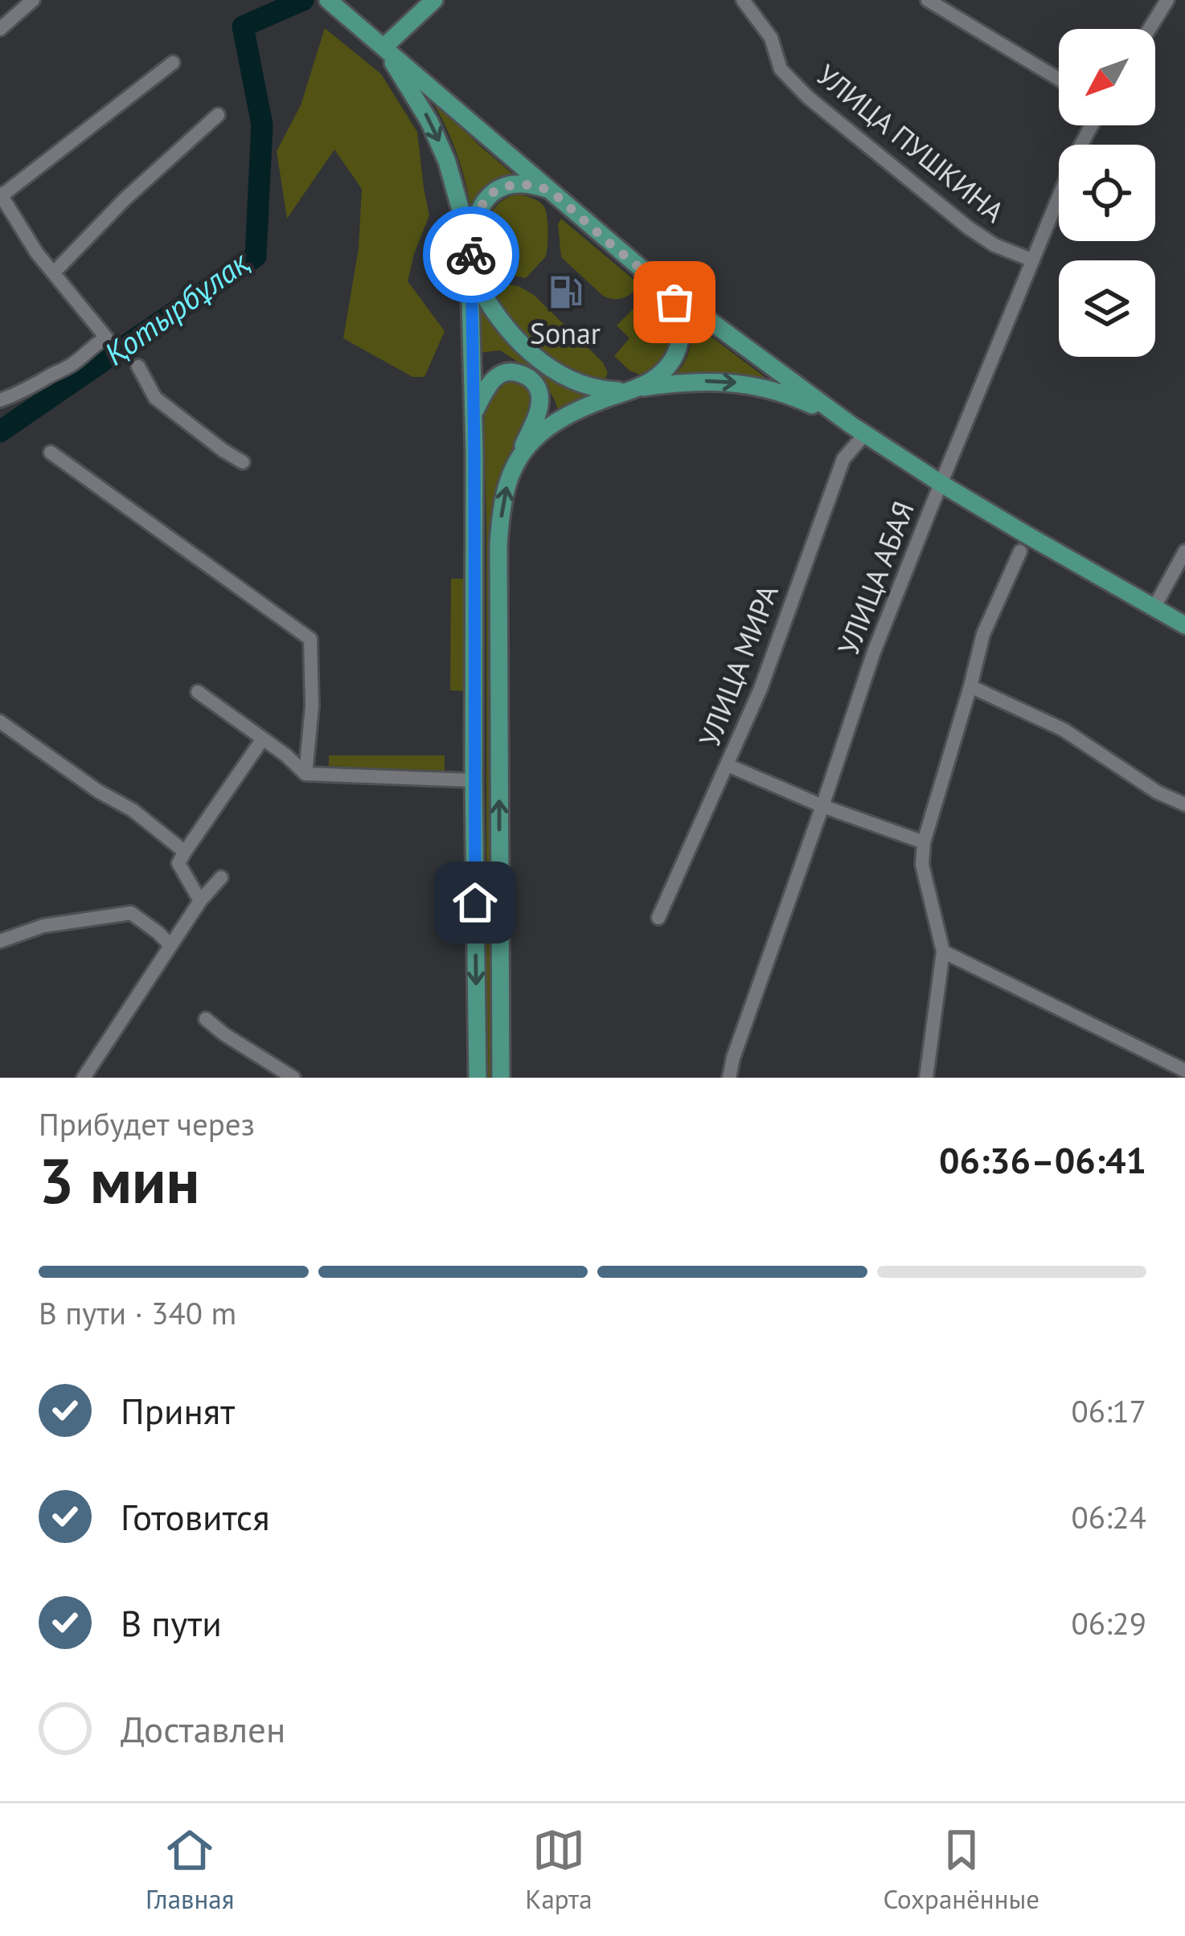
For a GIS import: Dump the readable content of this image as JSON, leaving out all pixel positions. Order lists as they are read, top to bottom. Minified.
{"streets":{"street":["УЛИЦА ПУШКИНА","УЛИЦА АБАЯ","УЛИЦА МИРА"]},"crossings":[["УЛИЦА ПУШКИНА","УЛИЦА АБАЯ"]],"water":["Қотырбұлақ"],"places":{"fuel station":["Sonar"]},"north":"bottom left","page":{"heading":["3 мин","Прибудет через","06:36–06:41"],"bar":"В пути · 340 m","list":[["Принят","06:17"],["Готовится","06:24"],["В пути","06:29"],"Доставлен"],"tabs":["Главная","Карта","Сохранённые"]}}
